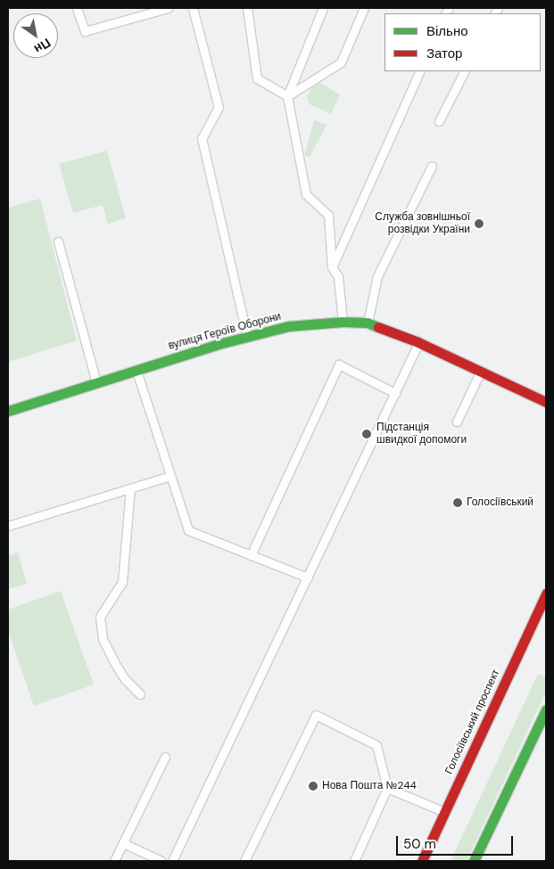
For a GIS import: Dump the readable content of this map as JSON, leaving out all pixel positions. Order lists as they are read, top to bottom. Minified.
{"streets":{"main road":["вулиця Героїв Оборони","Голосіївський проспект"]},"places":["Служба зовнішньої розвідки України","Підстанція швидкої допомоги","Голосіївський","Нова Пошта №244"],"legend":["Вільно","Затор"],"scale_bar":"50 m","north":"bottom right"}
